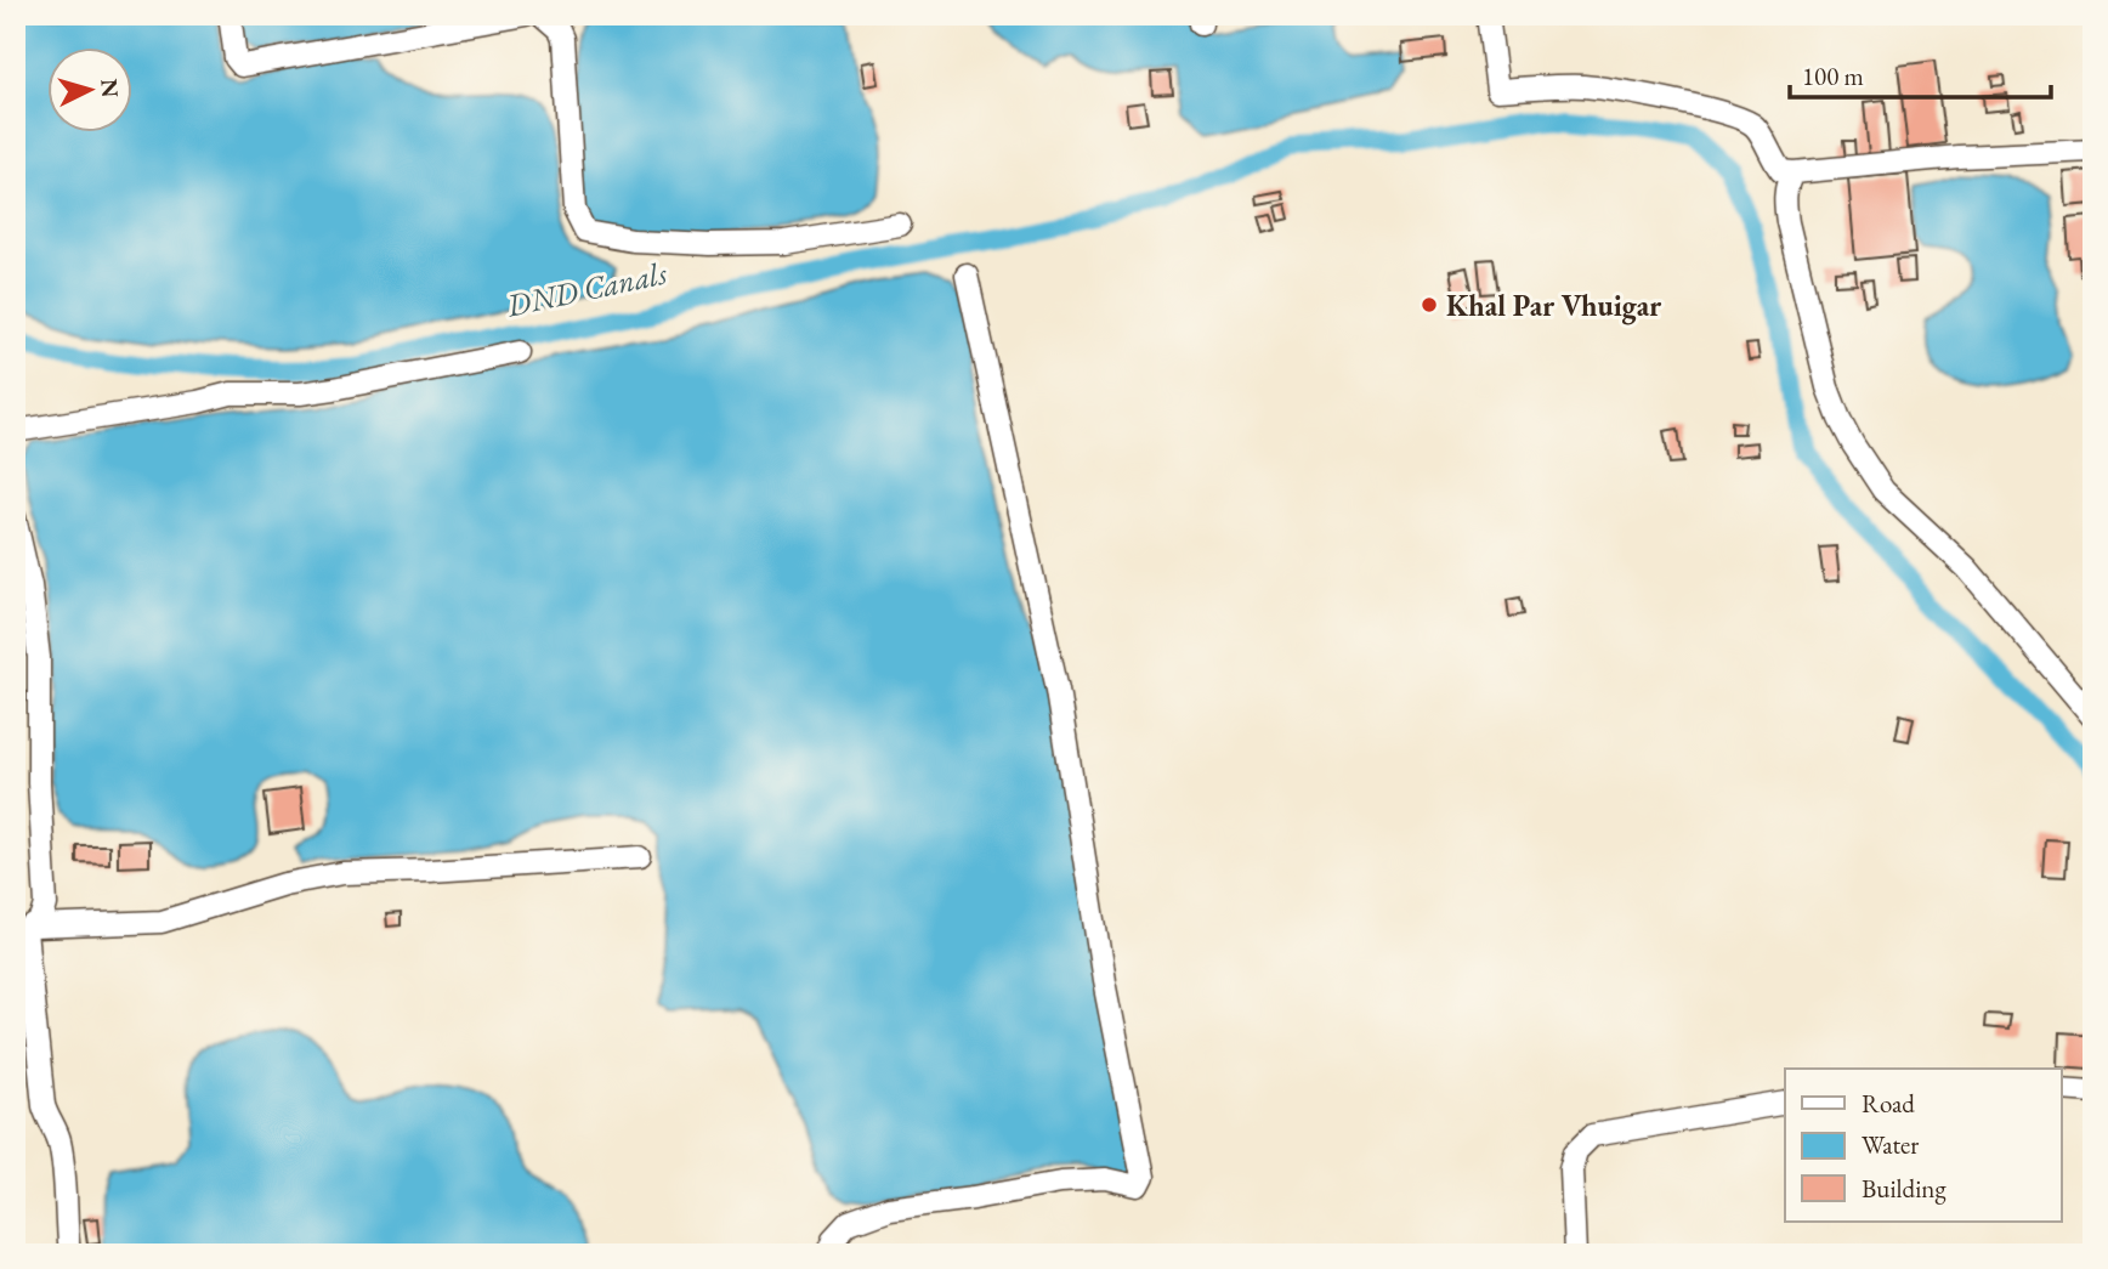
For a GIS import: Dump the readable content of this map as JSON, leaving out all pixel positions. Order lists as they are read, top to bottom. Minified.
{"water":["DND Canals"],"places":["Khal Par Vhuigar"],"legend":["Road","Water","Building"],"scale_bar":"100 m","north":"right"}
